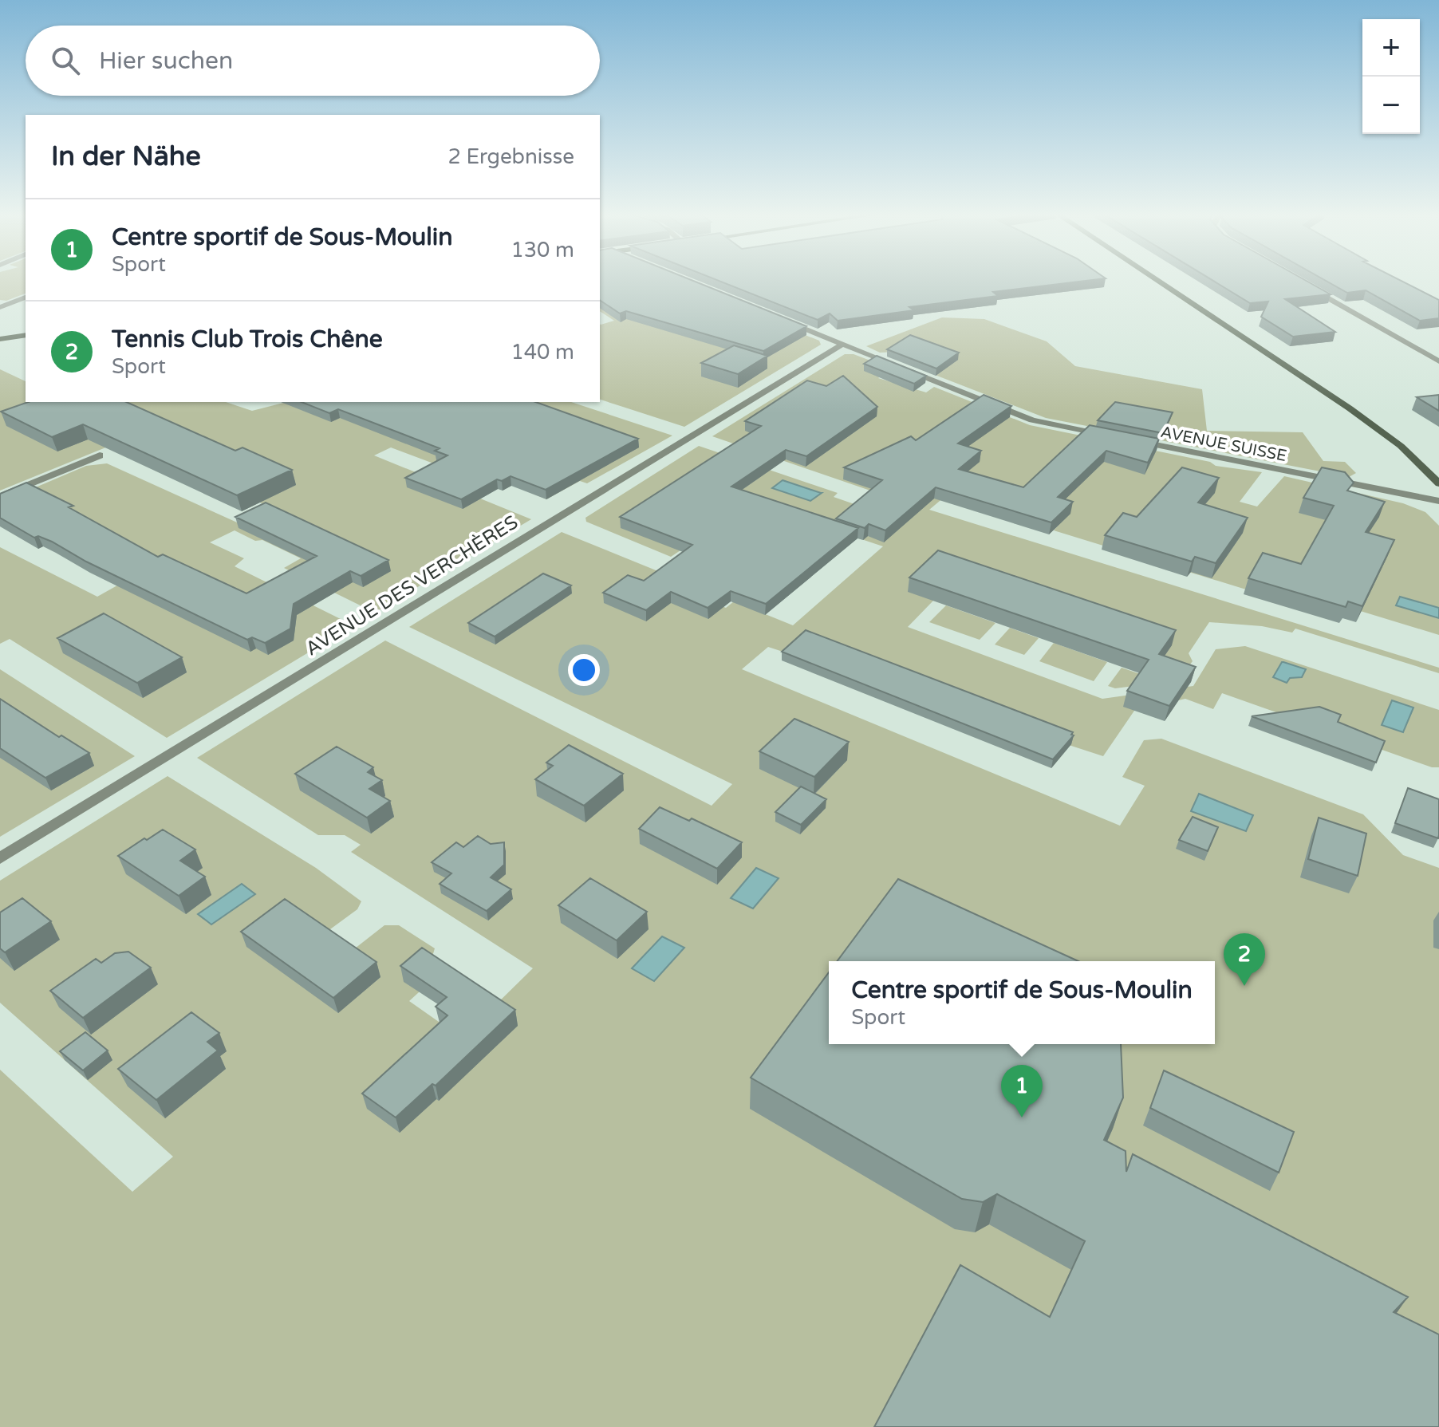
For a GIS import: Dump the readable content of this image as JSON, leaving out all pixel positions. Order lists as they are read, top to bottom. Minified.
{"streets":{"street":["AVENUE SUISSE","AVENUE DES VERCHÈRES"]},"page":{"map_buttons":["+","−"],"search":"Hier suchen","heading":["In der Nähe","2 Ergebnisse"],"list":[{"mark":"1","name":"Centre sportif de Sous-Moulin","note":"Sport","value":"130 m"},{"mark":"2","name":"Tennis Club Trois Chêne","note":"Sport","value":"140 m"}],"pins":["2","1"],"popup":["Centre sportif de Sous-Moulin","Sport"]}}
